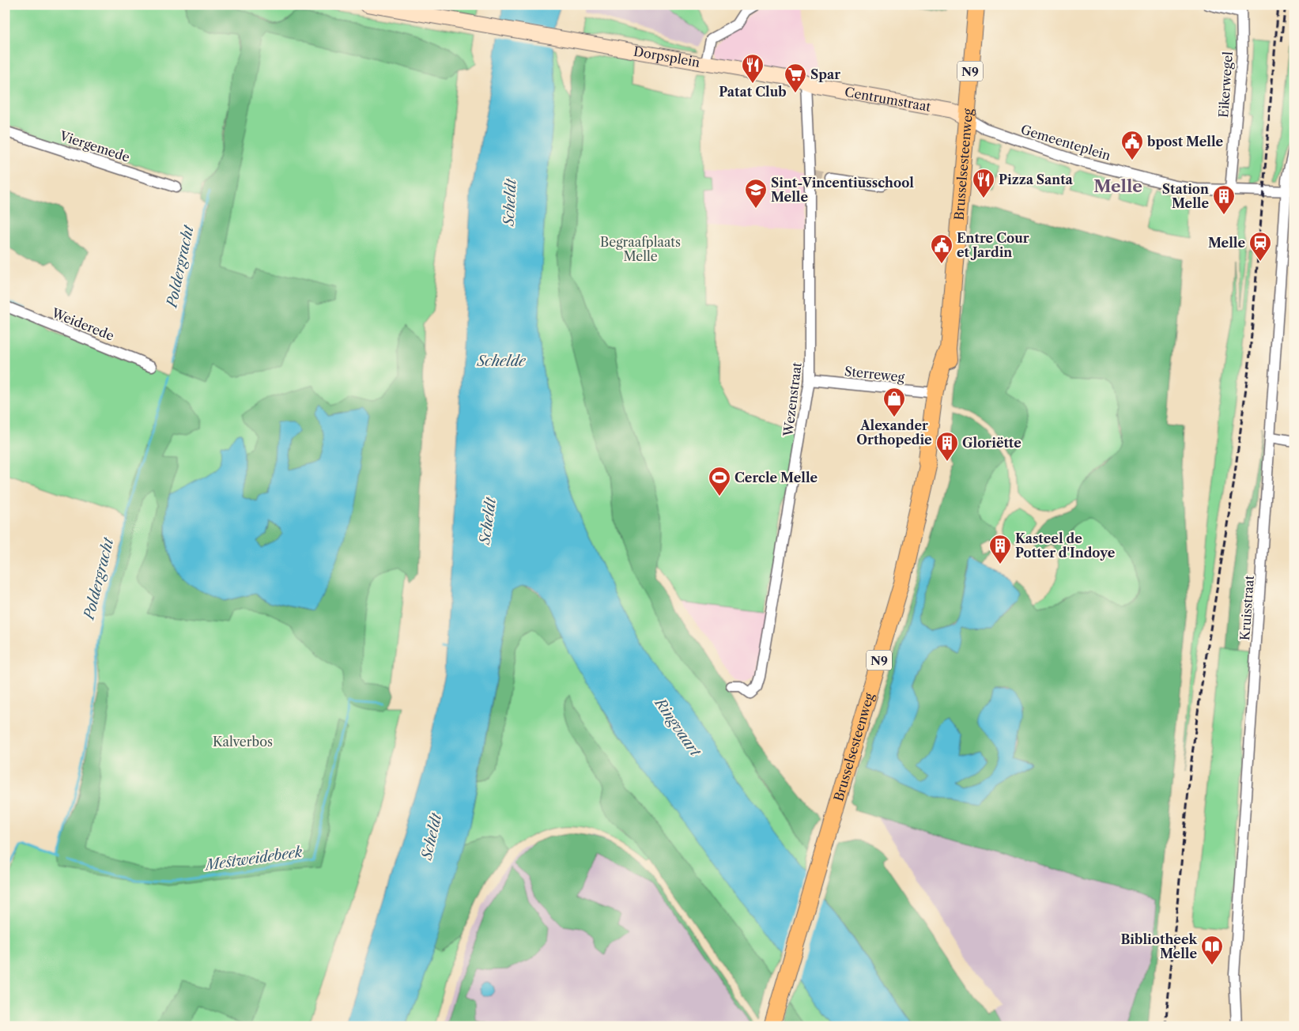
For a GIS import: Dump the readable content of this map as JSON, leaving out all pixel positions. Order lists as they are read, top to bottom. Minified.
{"streets":{"main road":["Dorpsplein","N9","Centrumstraat","Brusselsesteenweg"],"street":["Eikerwegel","Gemeenteplein","Viergemede","Weiderede","Sterreweg","Wezenstraat","Kruisstraat"]},"crossings":[["Dorpsplein","Centrumstraat"],["Dorpsplein","Wezenstraat"],["Eikerwegel","Gemeenteplein"],["Centrumstraat","Gemeenteplein"],["Centrumstraat","Brusselsesteenweg"],["Centrumstraat","Wezenstraat"],["Gemeenteplein","Brusselsesteenweg"],["Brusselsesteenweg","Sterreweg"],["Sterreweg","Wezenstraat"]],"districts":["Melle"],"water":["Scheldt","Poldergracht","Schelde","Ringvaart","Mestweidebeek"],"parks":["Begraafplaats Melle","Kalverbos"],"places":{"restaurant":["Patat Club","Pizza Santa"],"supermarket":["Spar"],"public building":["bpost Melle","Entre Cour et Jardin"],"school or university":["Sint-Vincentiusschool Melle"],"building":["Station Melle","Gloriëtte","Kasteel de Potter d'Indoye"],"station":["Melle"],"shop":["Alexander Orthopedie"],"sports":["Cercle Melle"],"library":["Bibliotheek Melle"]}}
